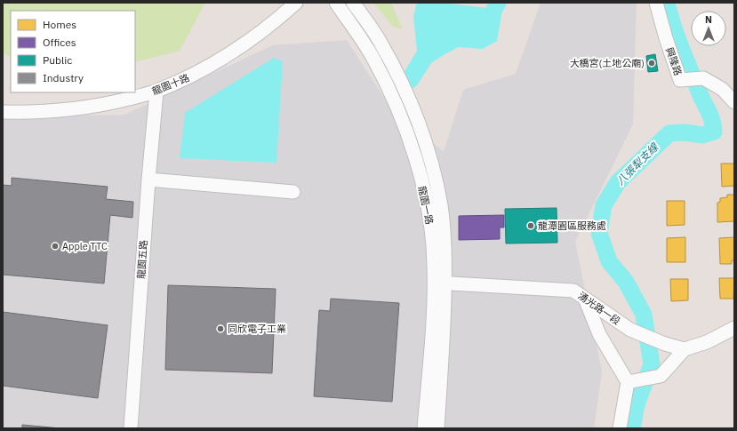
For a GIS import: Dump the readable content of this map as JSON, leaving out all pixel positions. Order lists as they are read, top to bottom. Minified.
{"streets":{"street":["興隆路","龍園十路","龍園一路","龍園五路","湧光路一段"]},"crossings":[["龍園十路","龍園五路"],["龍園一路","湧光路一段"]],"water":["八張犁支線"],"places":["大橋宮(土地公廟)","龍潭園區服務處","Apple TTC","同欣電子工業"],"legend":["Homes","Offices","Public","Industry"],"north":"top"}
